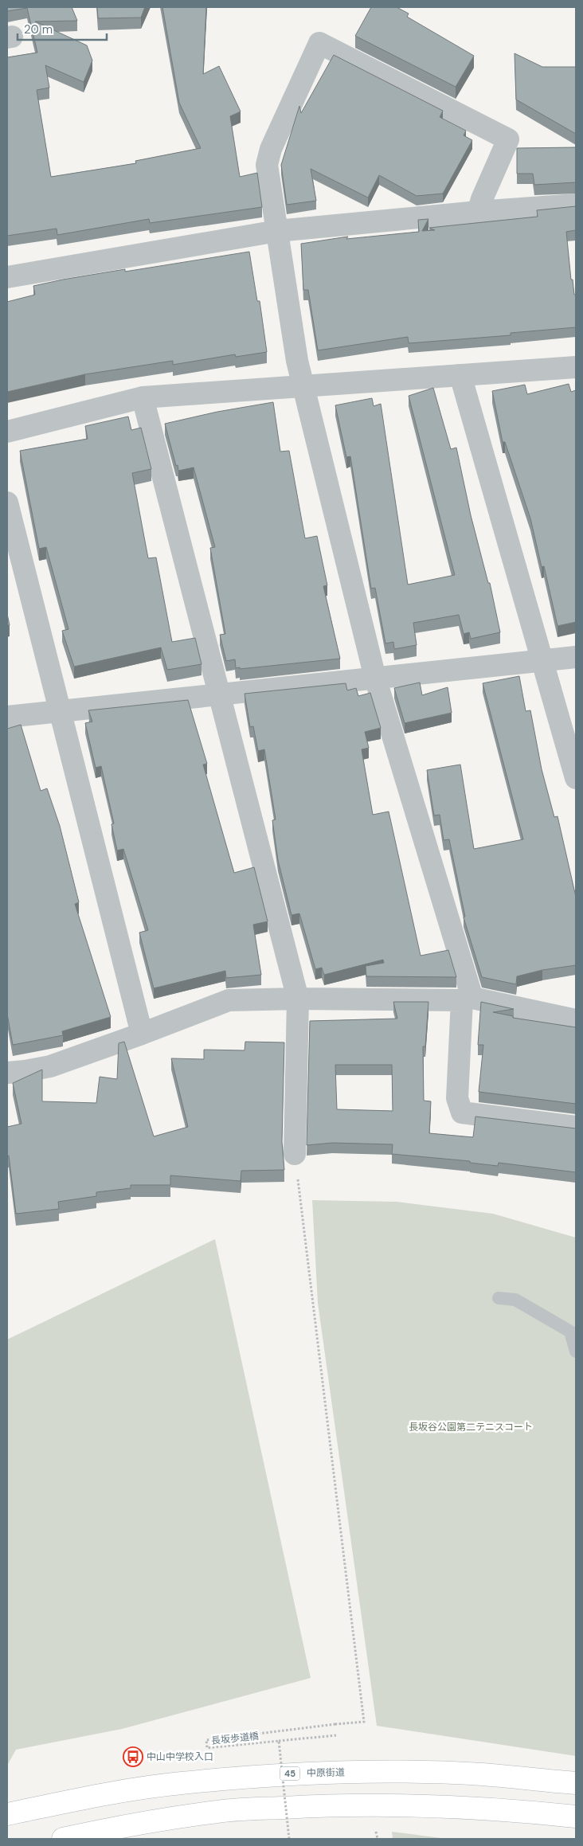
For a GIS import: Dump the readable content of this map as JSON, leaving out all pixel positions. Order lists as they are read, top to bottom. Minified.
{"streets":{"main road":["中原街道","45"],"path":["長坂歩道橋"]},"parks":["長坂谷公園第二テニスコート"],"places":{"bus stop":["中山中学校入口"]},"scale_bar":"20 m"}
